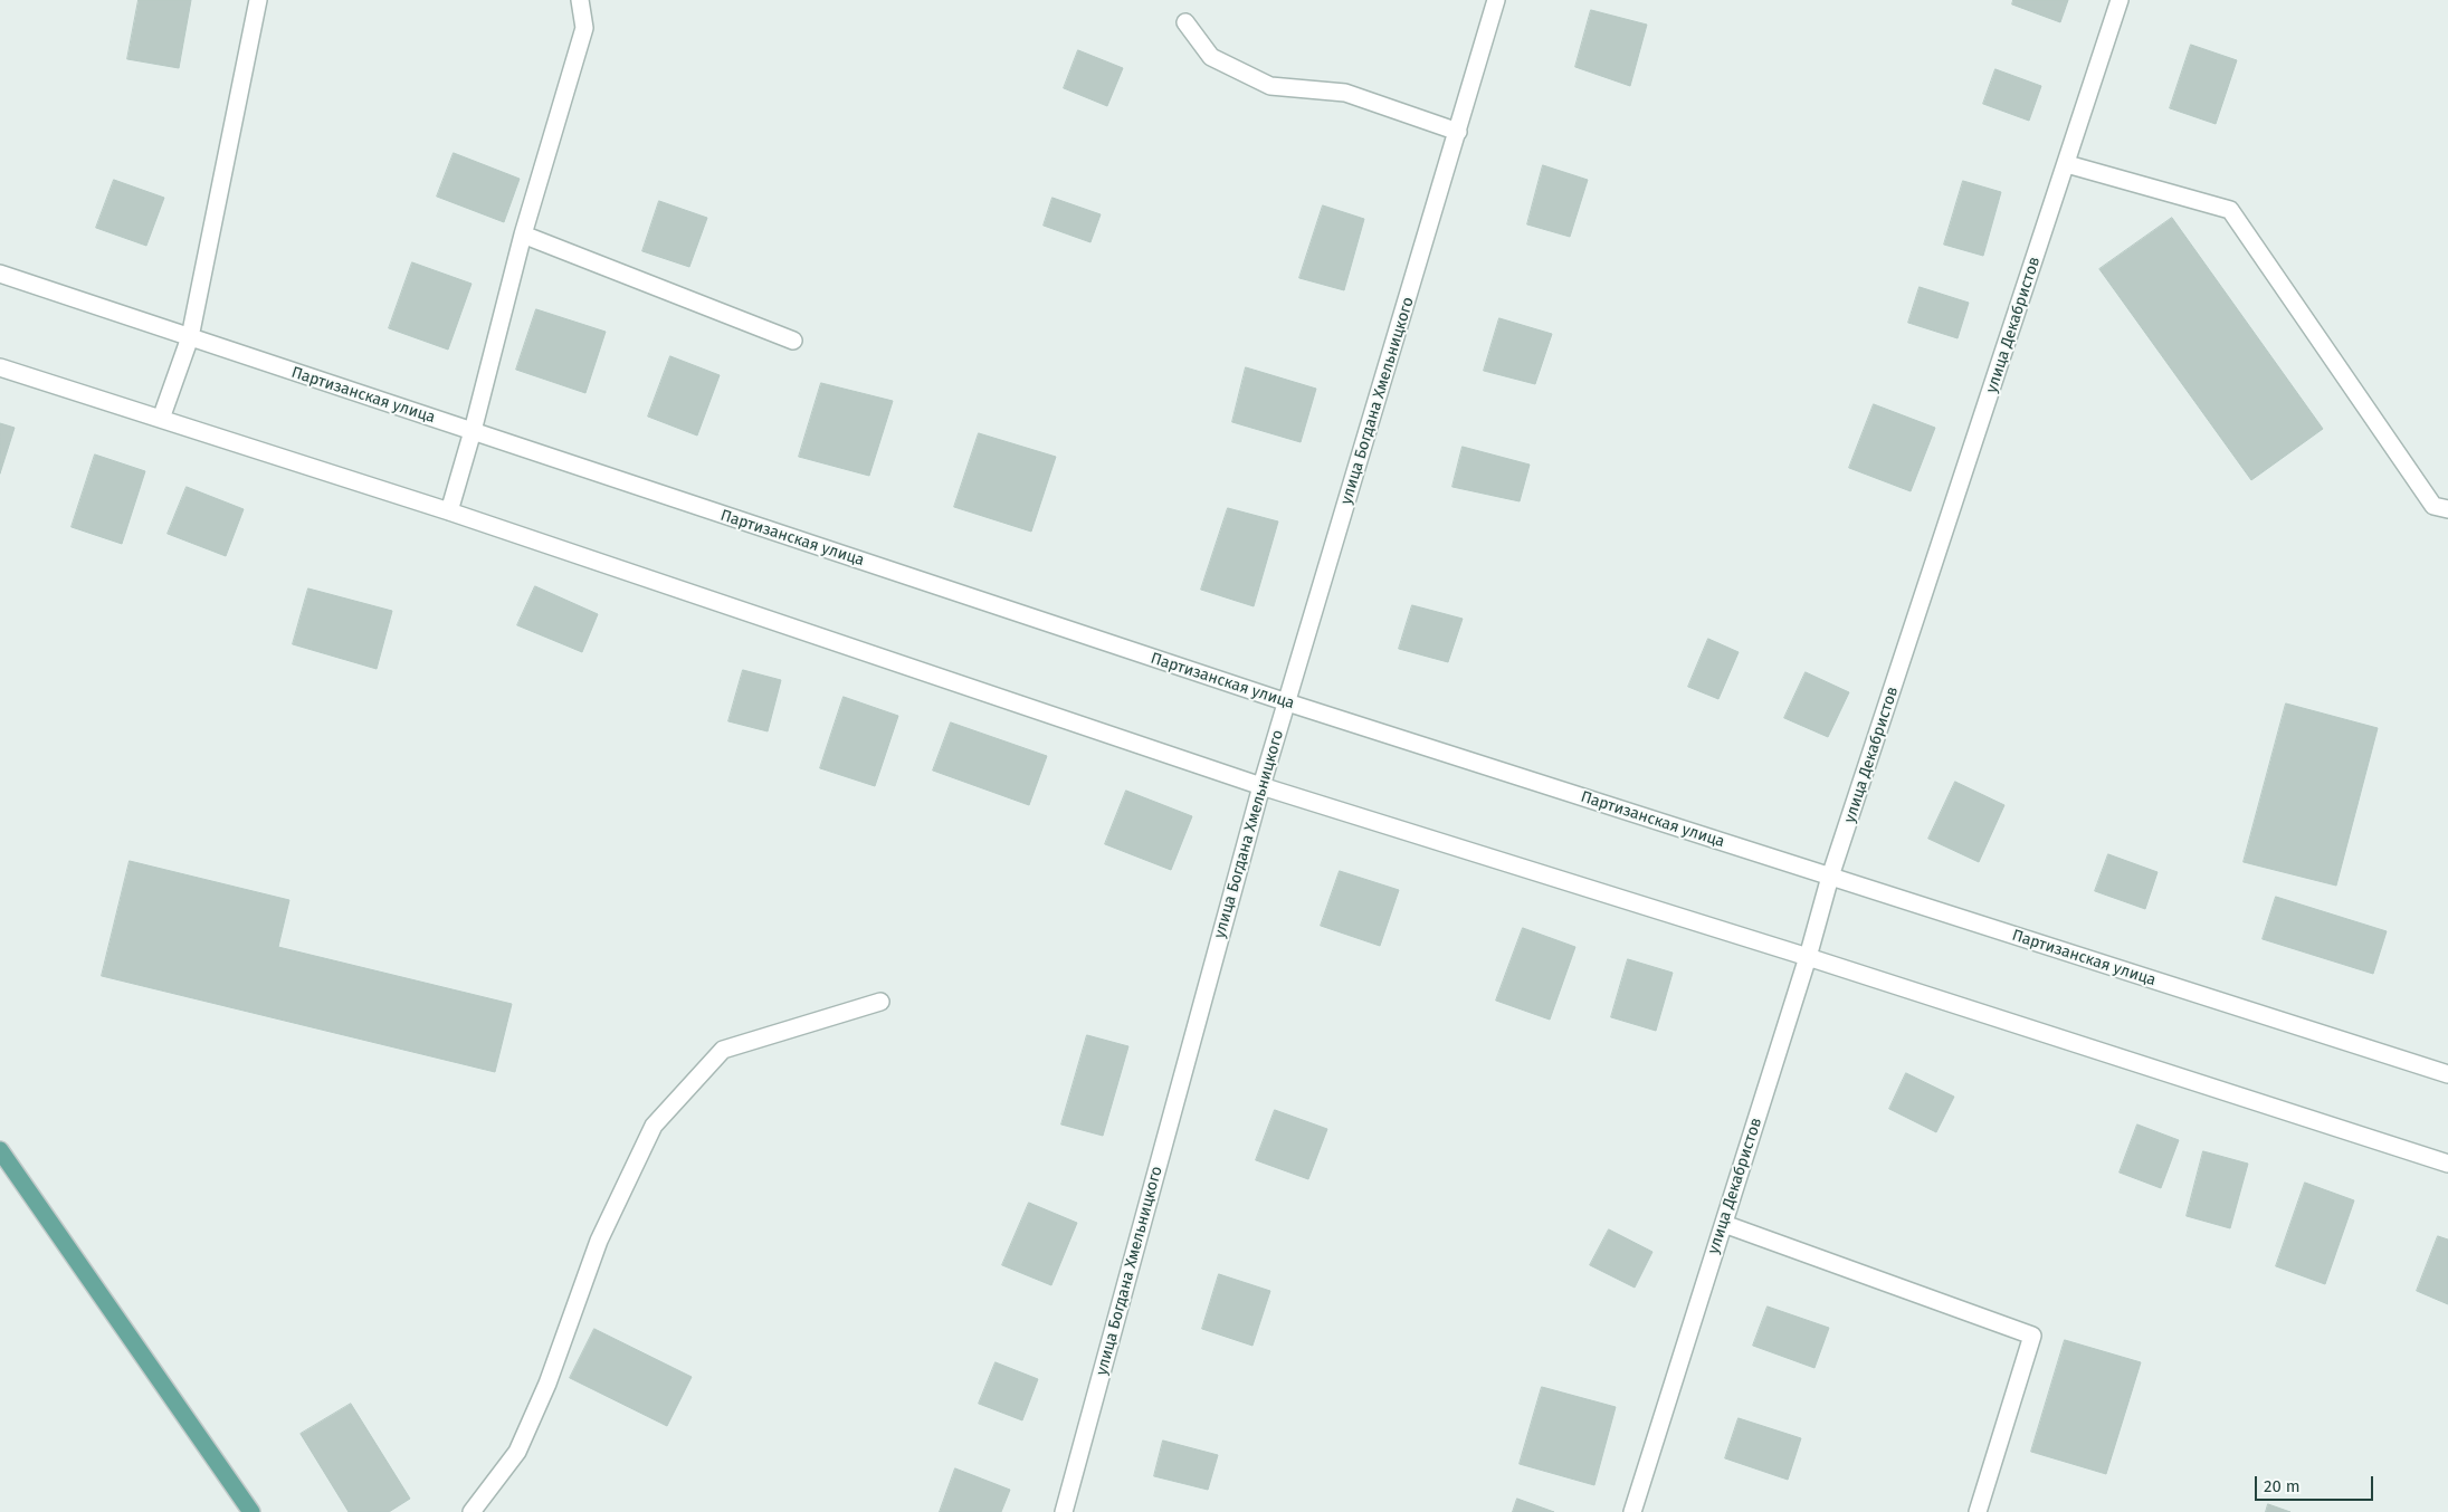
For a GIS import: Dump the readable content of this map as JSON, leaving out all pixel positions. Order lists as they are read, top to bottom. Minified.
{"streets":{"street":["улица Декабристов","Партизанская улица","улица Богдана Хмельницкого"]},"crossings":[["улица Декабристов","Партизанская улица"],["Партизанская улица","улица Богдана Хмельницкого"]],"scale_bar":"20 m"}
